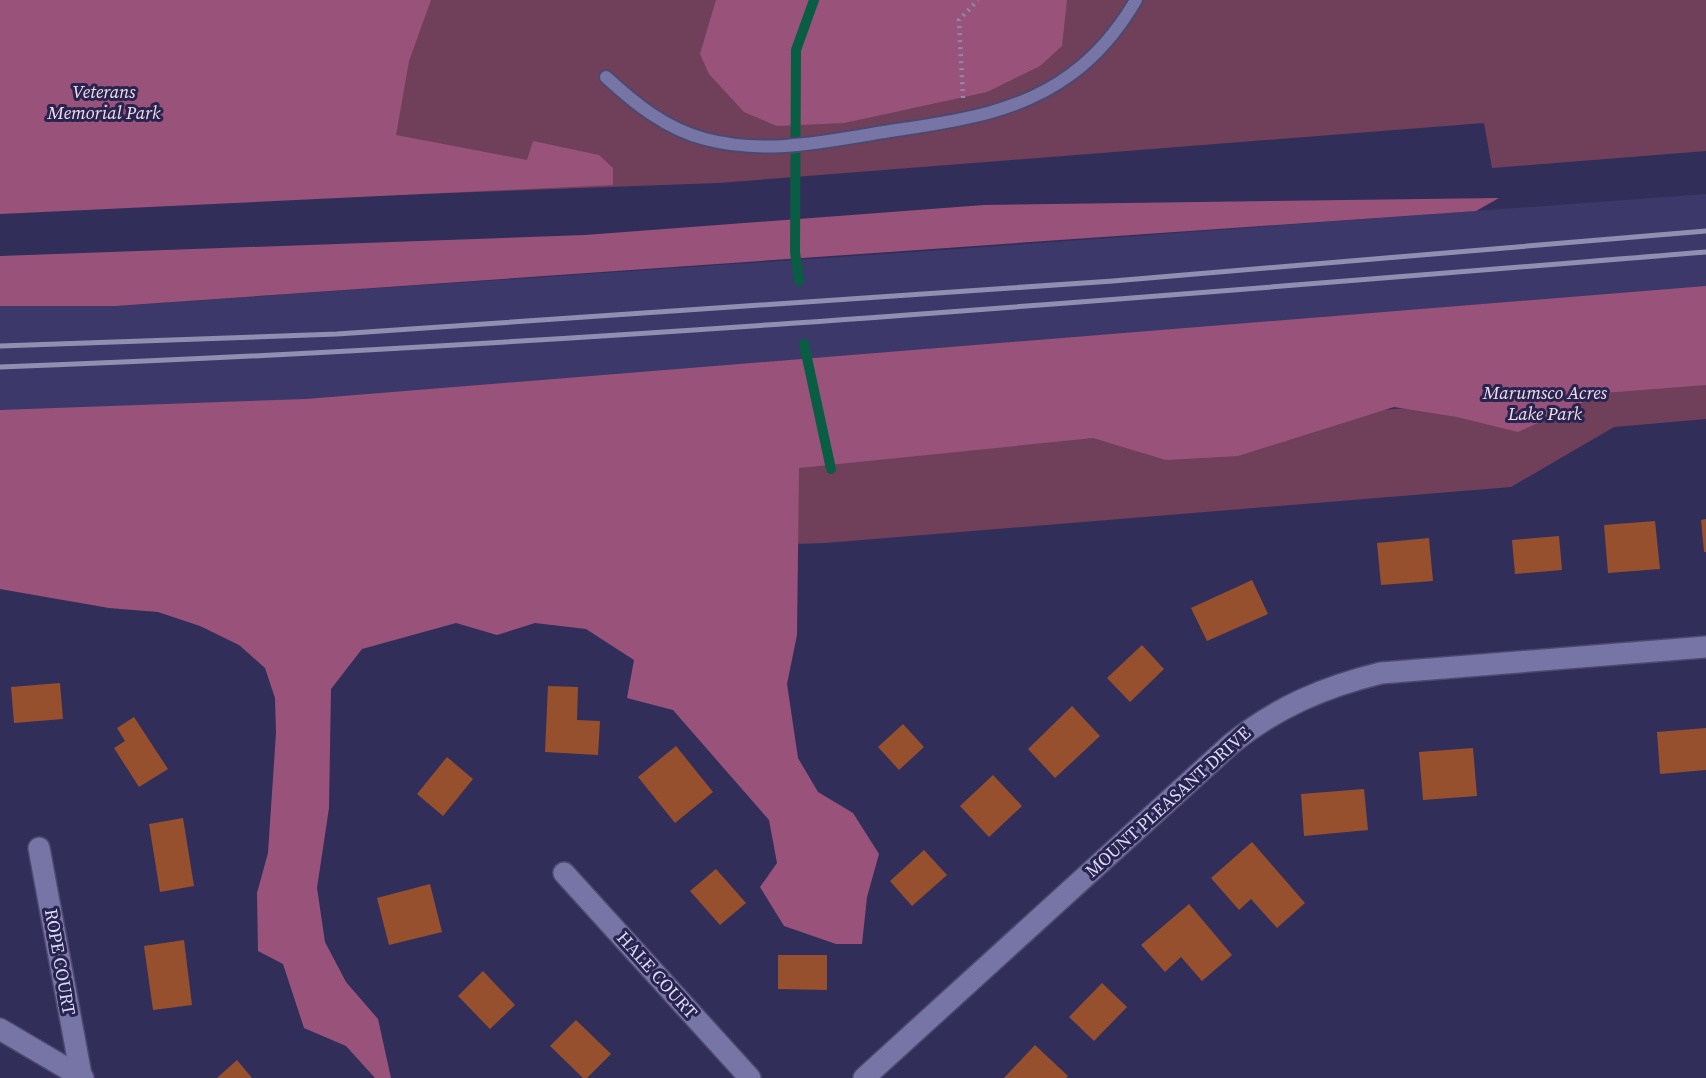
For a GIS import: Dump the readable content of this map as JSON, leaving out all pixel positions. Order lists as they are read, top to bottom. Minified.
{"streets":{"street":["MOUNT PLEASANT DRIVE","ROPE COURT","HALE COURT"]},"parks":["Veterans Memorial Park","Marumsco Acres Lake Park"]}
